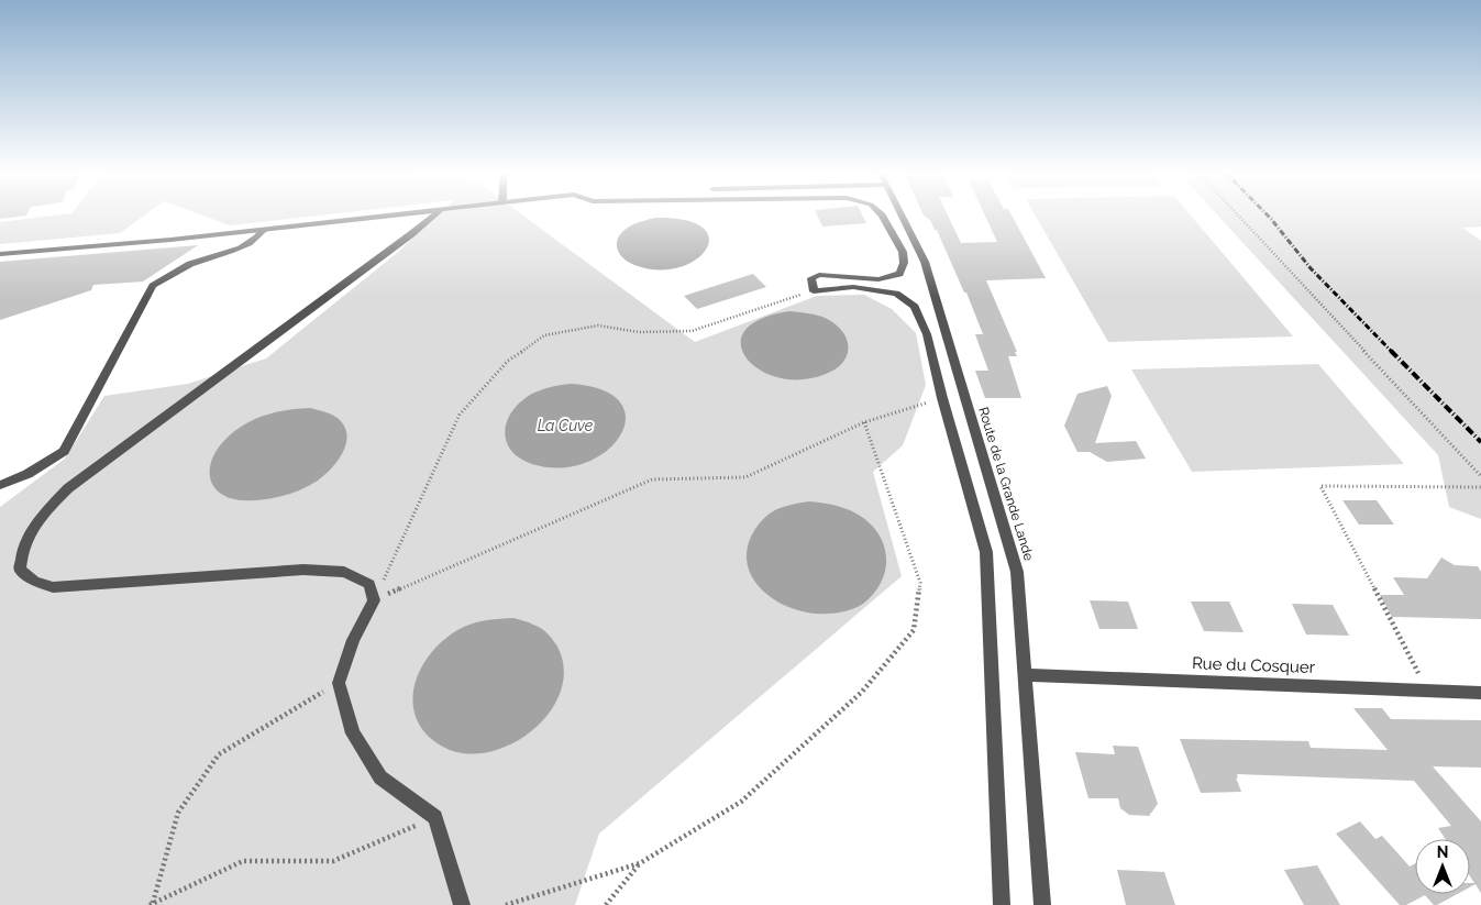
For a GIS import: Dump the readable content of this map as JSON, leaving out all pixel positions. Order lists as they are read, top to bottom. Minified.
{"streets":{"street":["Route de la Grande Lande","Rue du Cosquer"]},"crossings":[["Route de la Grande Lande","Rue du Cosquer"]],"water":["La Cuve"],"north":"top"}
